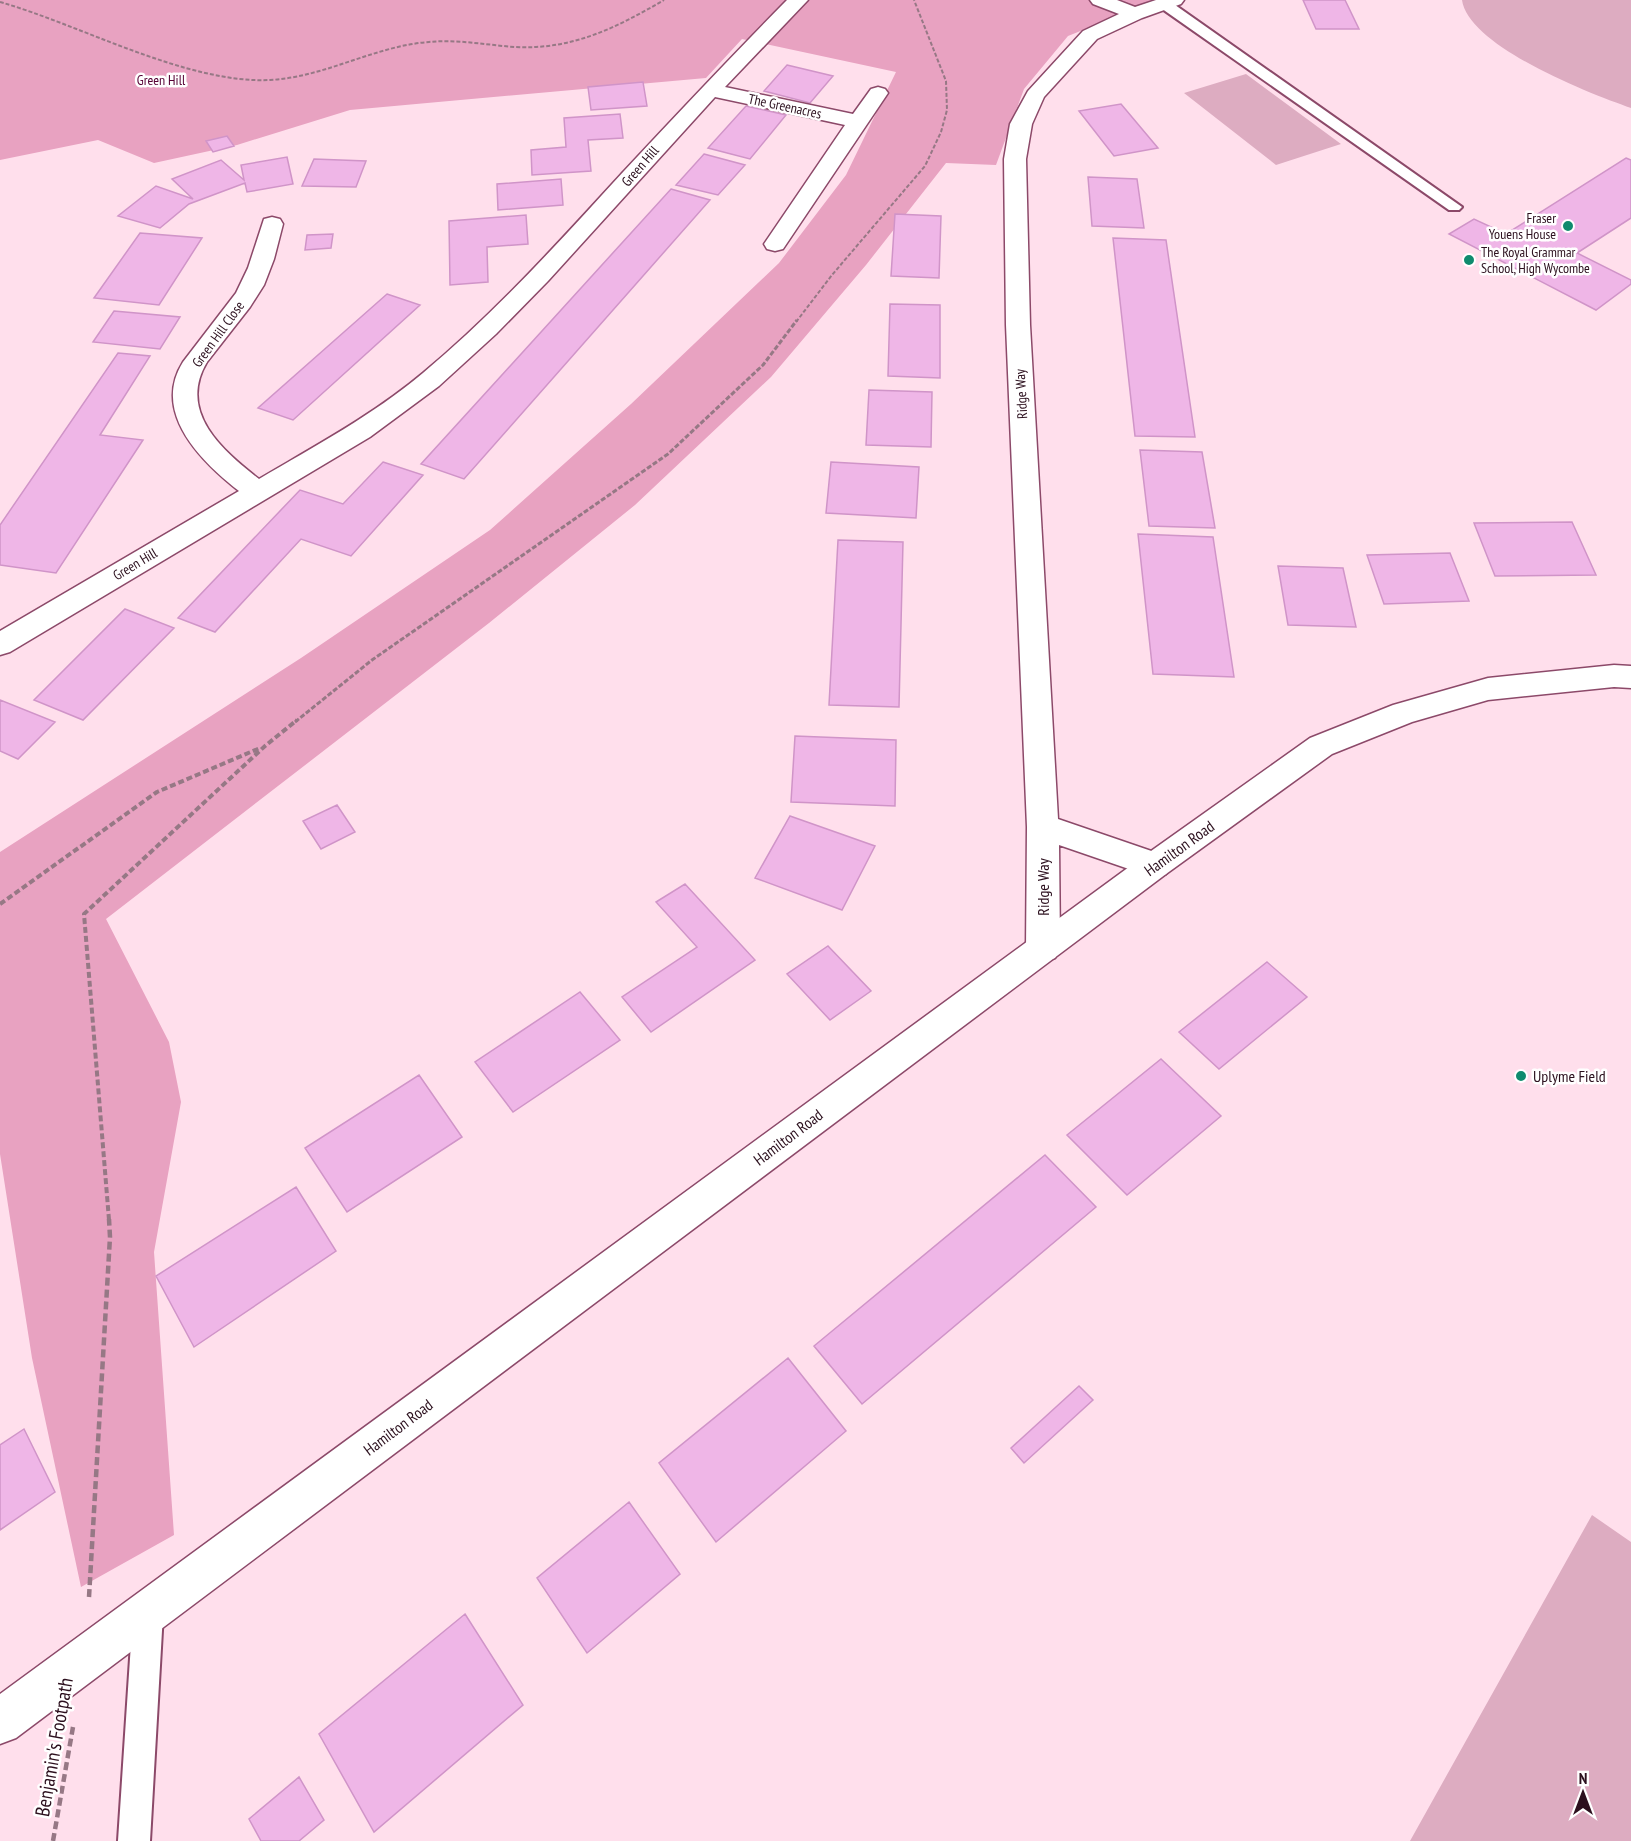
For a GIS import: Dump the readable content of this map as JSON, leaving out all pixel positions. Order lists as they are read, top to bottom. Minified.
{"streets":{"street":["The Greenacres","Green Hill","Green Hill Close","Ridge Way","Hamilton Road"],"path":["Benjamin's Footpath"]},"crossings":[["The Greenacres","Green Hill"],["Green Hill","Green Hill Close"],["Ridge Way","Hamilton Road"],["Hamilton Road","Benjamin's Footpath"]],"parks":["Green Hill"],"places":["Fraser Youens House","The Royal Grammar School, High Wycombe","Uplyme Field"],"north":"top"}
